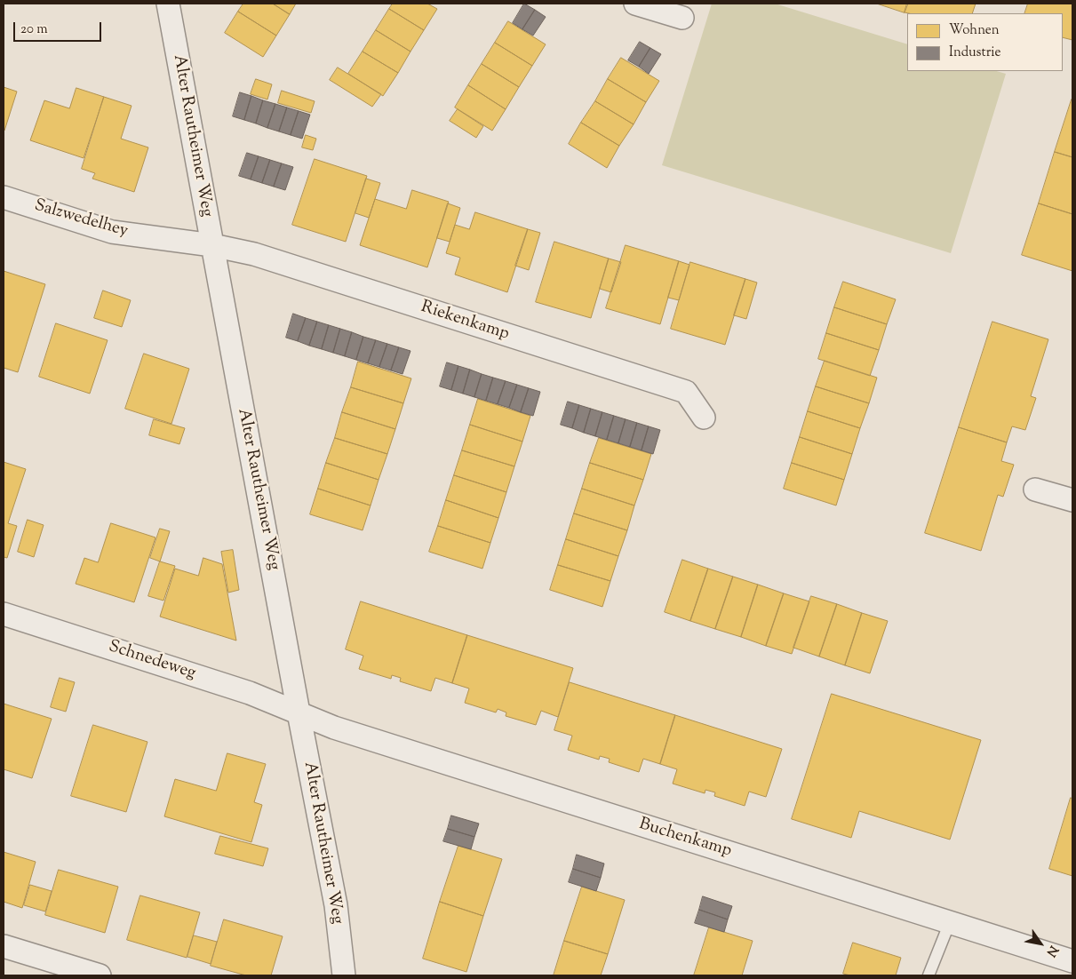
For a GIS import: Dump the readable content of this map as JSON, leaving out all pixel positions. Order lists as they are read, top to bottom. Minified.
{"streets":{"street":["Alter Rautheimer Weg","Salzwedelhey","Riekenkamp","Schnedeweg","Buchenkamp"]},"crossings":[["Alter Rautheimer Weg","Salzwedelhey"],["Alter Rautheimer Weg","Riekenkamp"],["Alter Rautheimer Weg","Schnedeweg"],["Alter Rautheimer Weg","Buchenkamp"],["Salzwedelhey","Riekenkamp"],["Schnedeweg","Buchenkamp"]],"legend":["Wohnen","Industrie"],"scale_bar":"20 m","north":"bottom right"}
